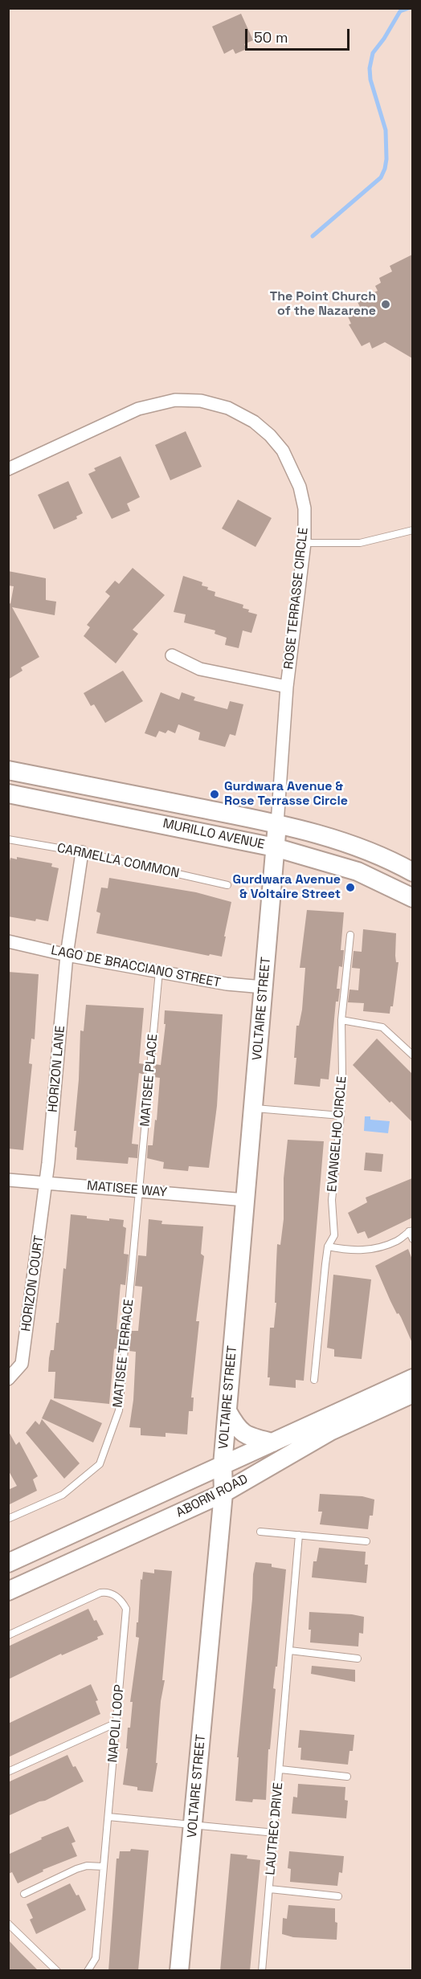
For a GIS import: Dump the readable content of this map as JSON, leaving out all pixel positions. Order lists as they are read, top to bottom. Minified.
{"streets":{"main road":["MURILLO AVENUE","VOLTAIRE STREET","ABORN ROAD"],"street":["ROSE TERRASSE CIRCLE","LAGO DE BRACCIANO STREET","HORIZON LANE","MATISEE WAY","HORIZON COURT"],"lane":["CARMELLA COMMON","MATISEE PLACE","EVANGELHO CIRCLE","MATISEE TERRACE","NAPOLI LOOP","LAUTREC DRIVE"]},"crossings":[["ROSE TERRASSE CIRCLE","MURILLO AVENUE"],["ROSE TERRASSE CIRCLE","VOLTAIRE STREET"],["MURILLO AVENUE","VOLTAIRE STREET"],["CARMELLA COMMON","HORIZON LANE"],["LAGO DE BRACCIANO STREET","VOLTAIRE STREET"],["LAGO DE BRACCIANO STREET","HORIZON LANE"],["LAGO DE BRACCIANO STREET","MATISEE PLACE"],["VOLTAIRE STREET","MATISEE WAY"],["VOLTAIRE STREET","ABORN ROAD"],["HORIZON LANE","MATISEE WAY"],["HORIZON LANE","HORIZON COURT"],["MATISEE PLACE","MATISEE WAY"],["MATISEE PLACE","MATISEE TERRACE"],["MATISEE WAY","HORIZON COURT"],["MATISEE WAY","MATISEE TERRACE"]],"places":["The Point Church of the Nazarene","Gurdwara Avenue & Rose Terrasse Circle","Gurdwara Avenue & Voltaire Street"],"scale_bar":"50 m"}
